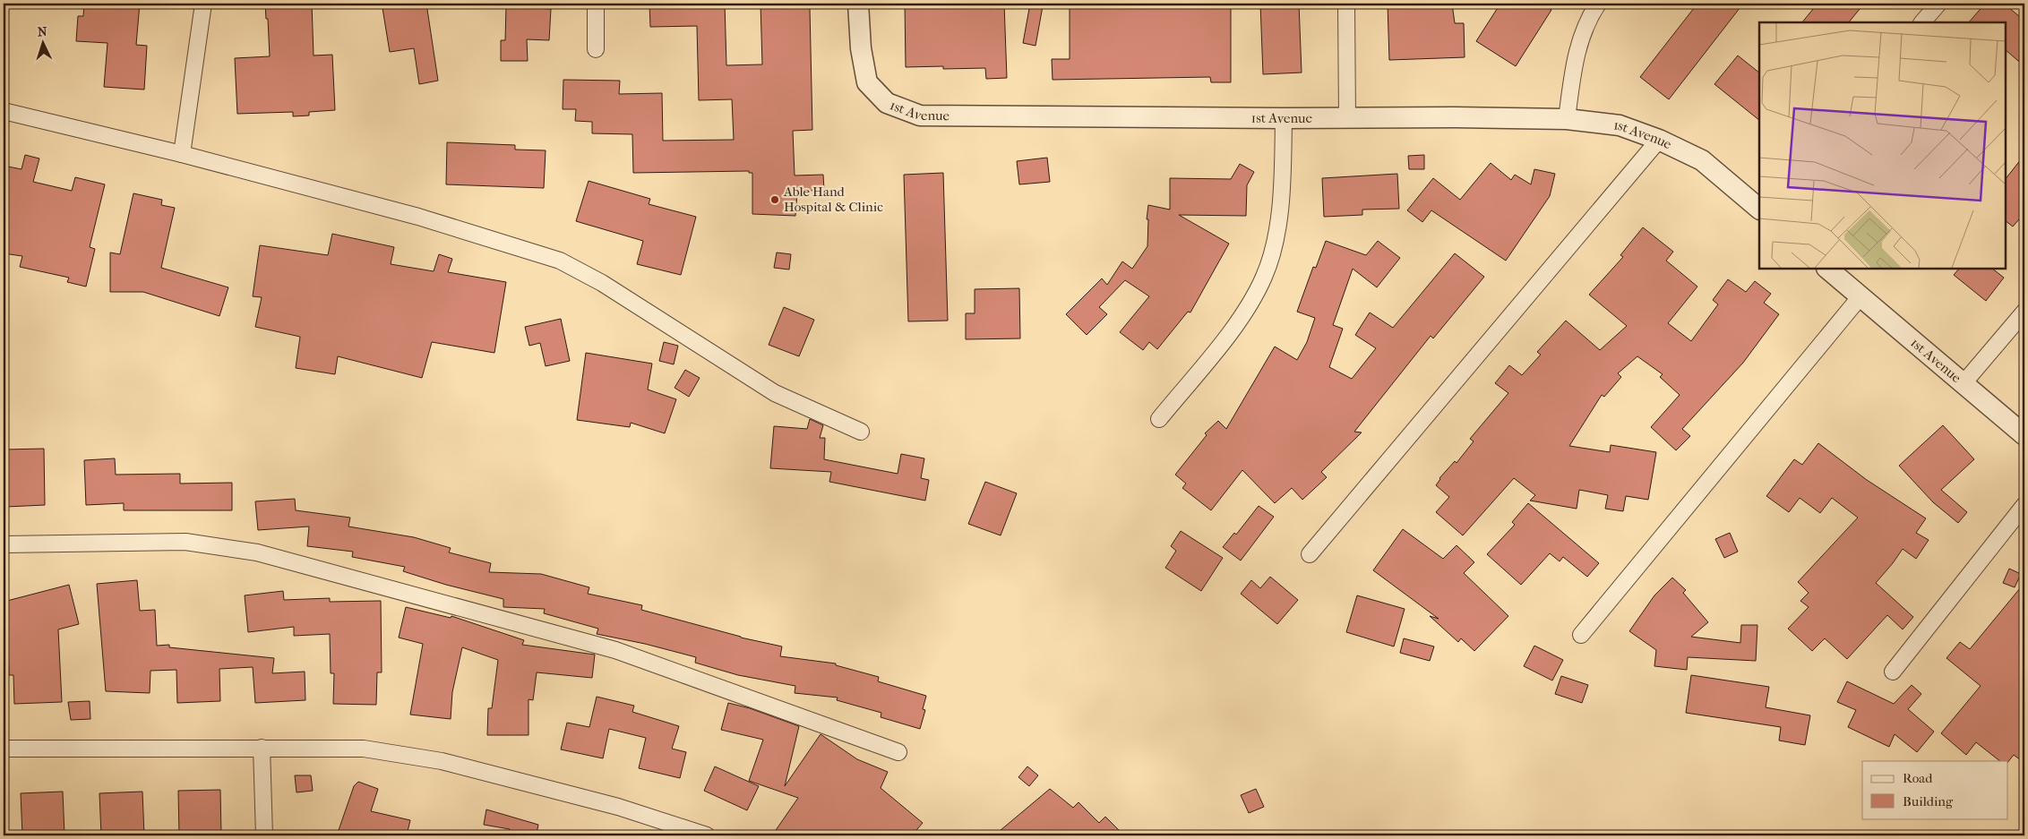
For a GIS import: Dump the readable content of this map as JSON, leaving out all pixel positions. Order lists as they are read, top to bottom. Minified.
{"streets":{"street":["1st Avenue"]},"places":["Able Hand Hospital & Clinic"],"legend":["Road","Building"],"north":"top"}
